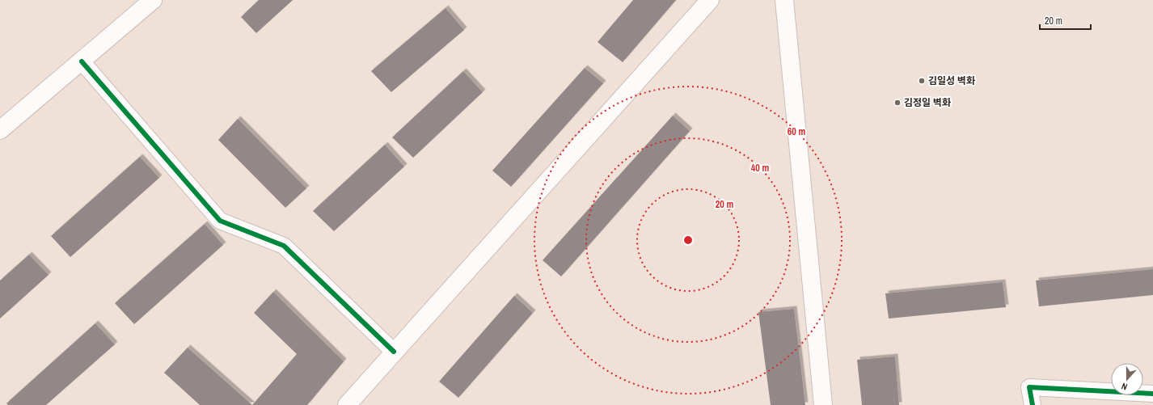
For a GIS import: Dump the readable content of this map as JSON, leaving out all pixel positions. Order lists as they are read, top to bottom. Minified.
{"places":["김일성 벽화","김정일 벽화"],"scale_bar":"20 m","north":"bottom","rings":["60 m","40 m","20 m"]}
